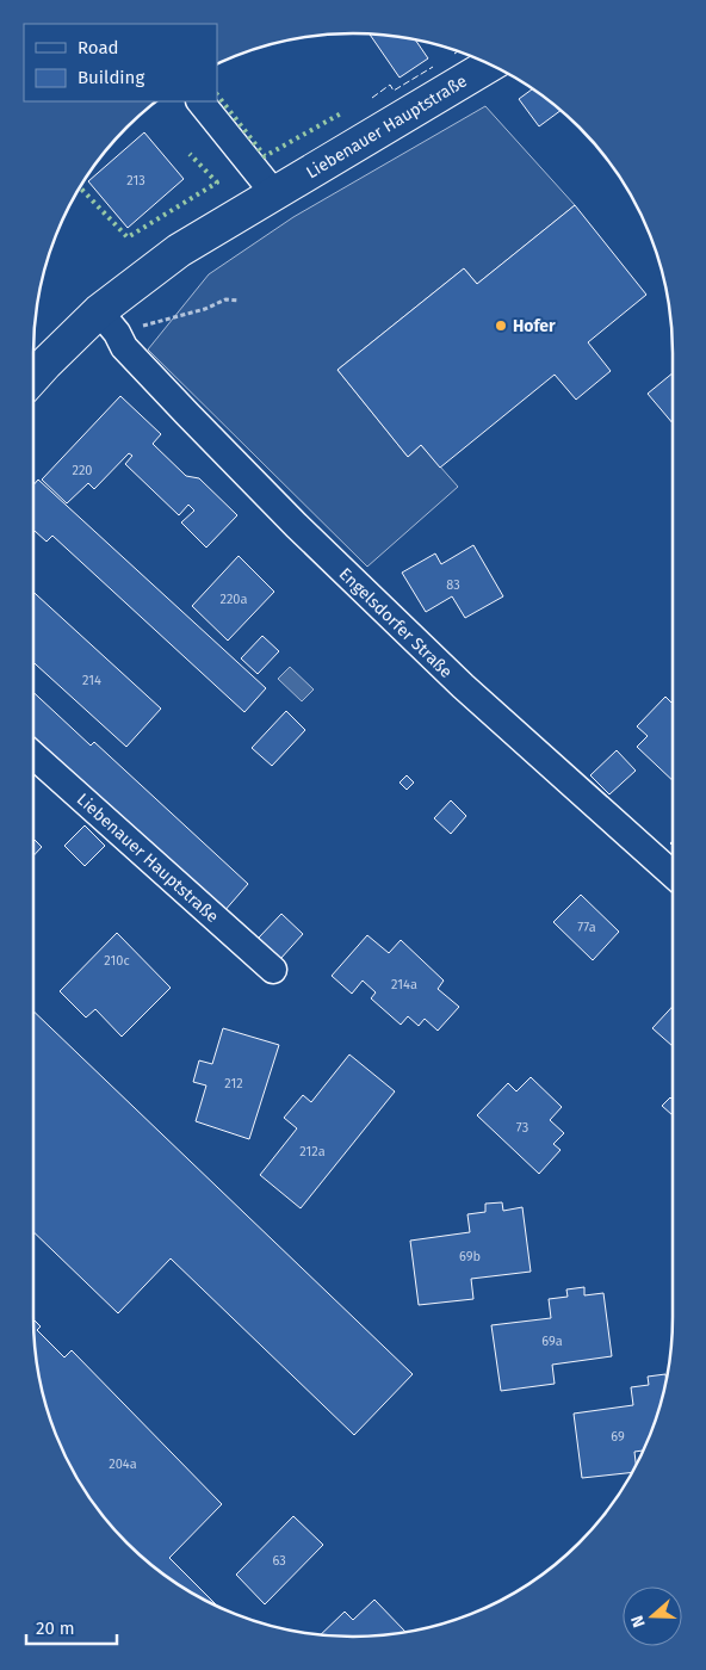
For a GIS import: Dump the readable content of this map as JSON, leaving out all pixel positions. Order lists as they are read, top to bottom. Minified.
{"streets":{"main road":["Liebenauer Hauptstraße"],"street":["Engelsdorfer Straße"]},"crossings":[["Liebenauer Hauptstraße","Engelsdorfer Straße"]],"places":["Hofer"],"house_numbers":["213","220","83","220a","214","77a","210c","214a","212","73","212a","69b","69a","69","204a","63"],"legend":["Road","Building"],"scale_bar":"20 m","north":"left"}
